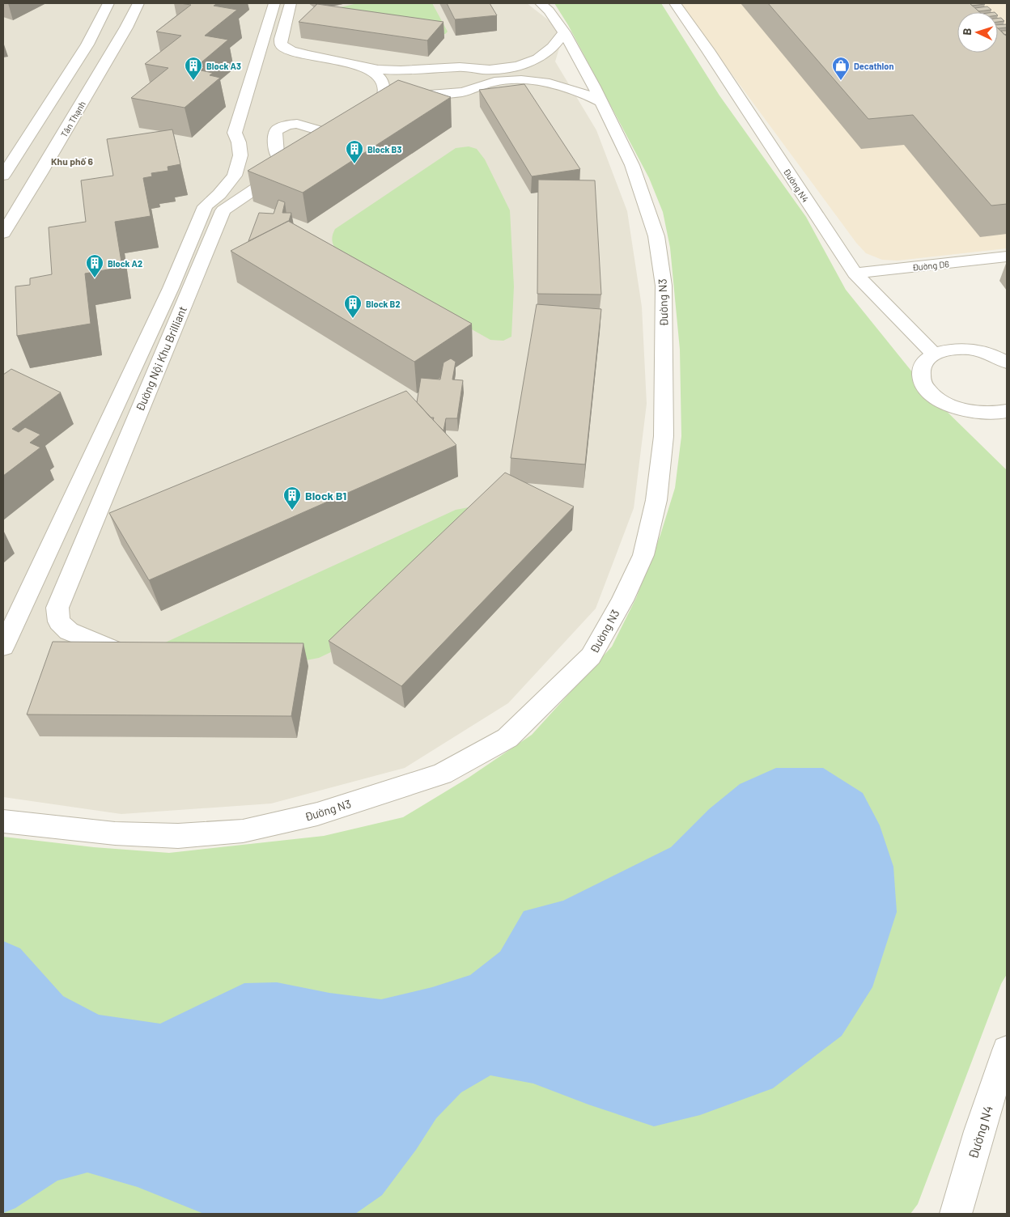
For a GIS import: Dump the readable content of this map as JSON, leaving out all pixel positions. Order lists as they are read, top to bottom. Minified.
{"streets":{"street":["Tân Thạnh","Đường N4","Đường D6","Đường N3","Đường Nội Khu Brilliant"]},"crossings":[["Đường N4","Đường D6"],["Đường N3","Đường Nội Khu Brilliant"]],"districts":["Khu phố 6"],"places":{"building":["Block A3","Block B3","Block A2","Block B2","Block B1"],"shop":["Decathlon"]},"north":"left"}
